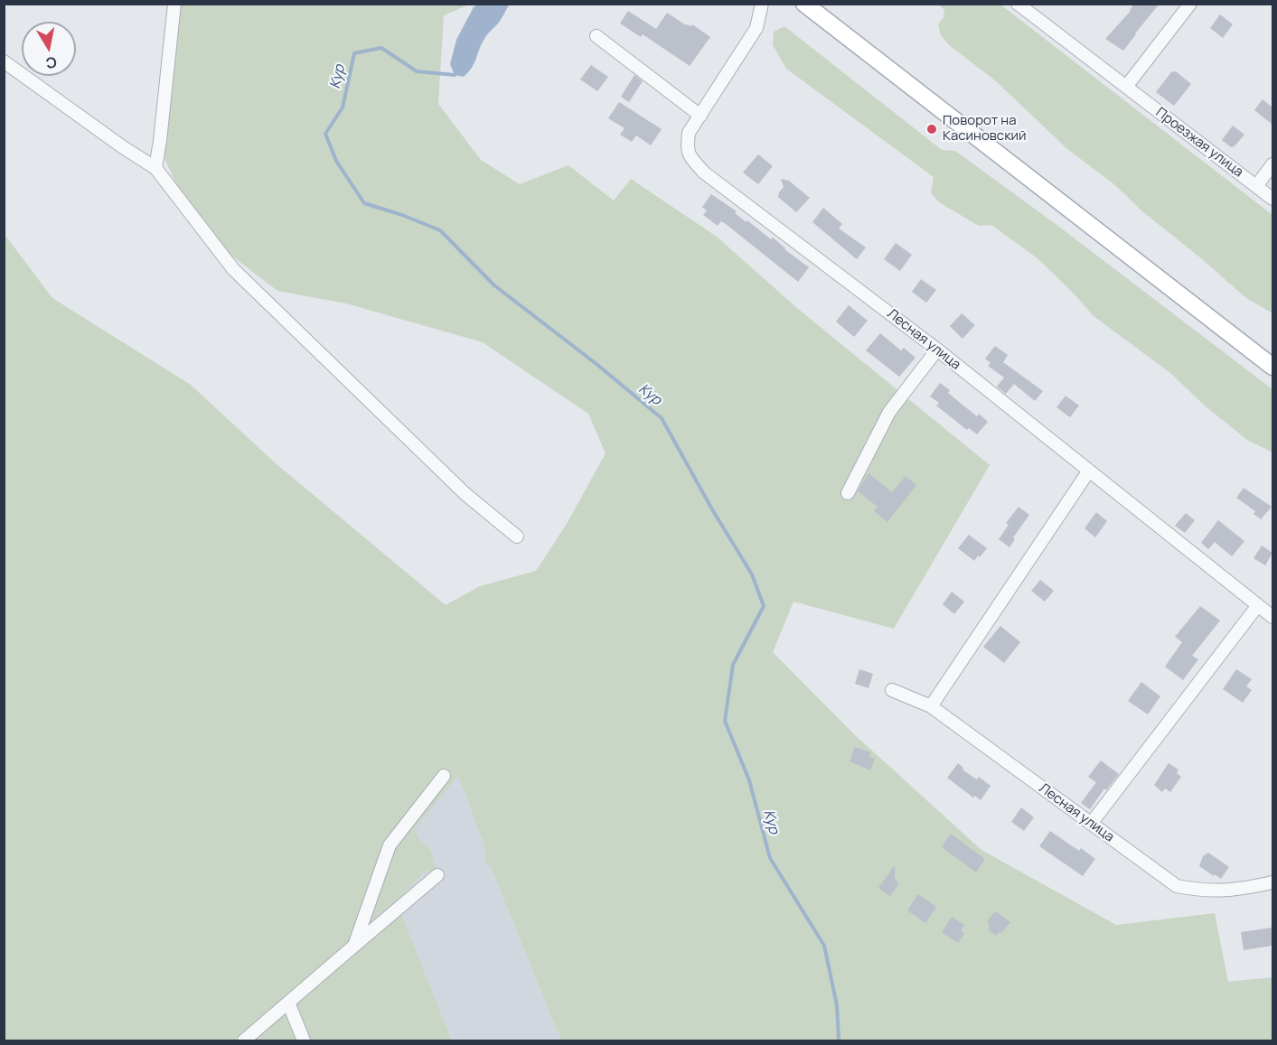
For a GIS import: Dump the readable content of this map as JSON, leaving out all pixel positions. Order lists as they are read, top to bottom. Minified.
{"streets":{"street":["Проезжая улица","Лесная улица"]},"water":["Кур"],"places":["Поворот на Касиновский"],"north":"bottom"}
